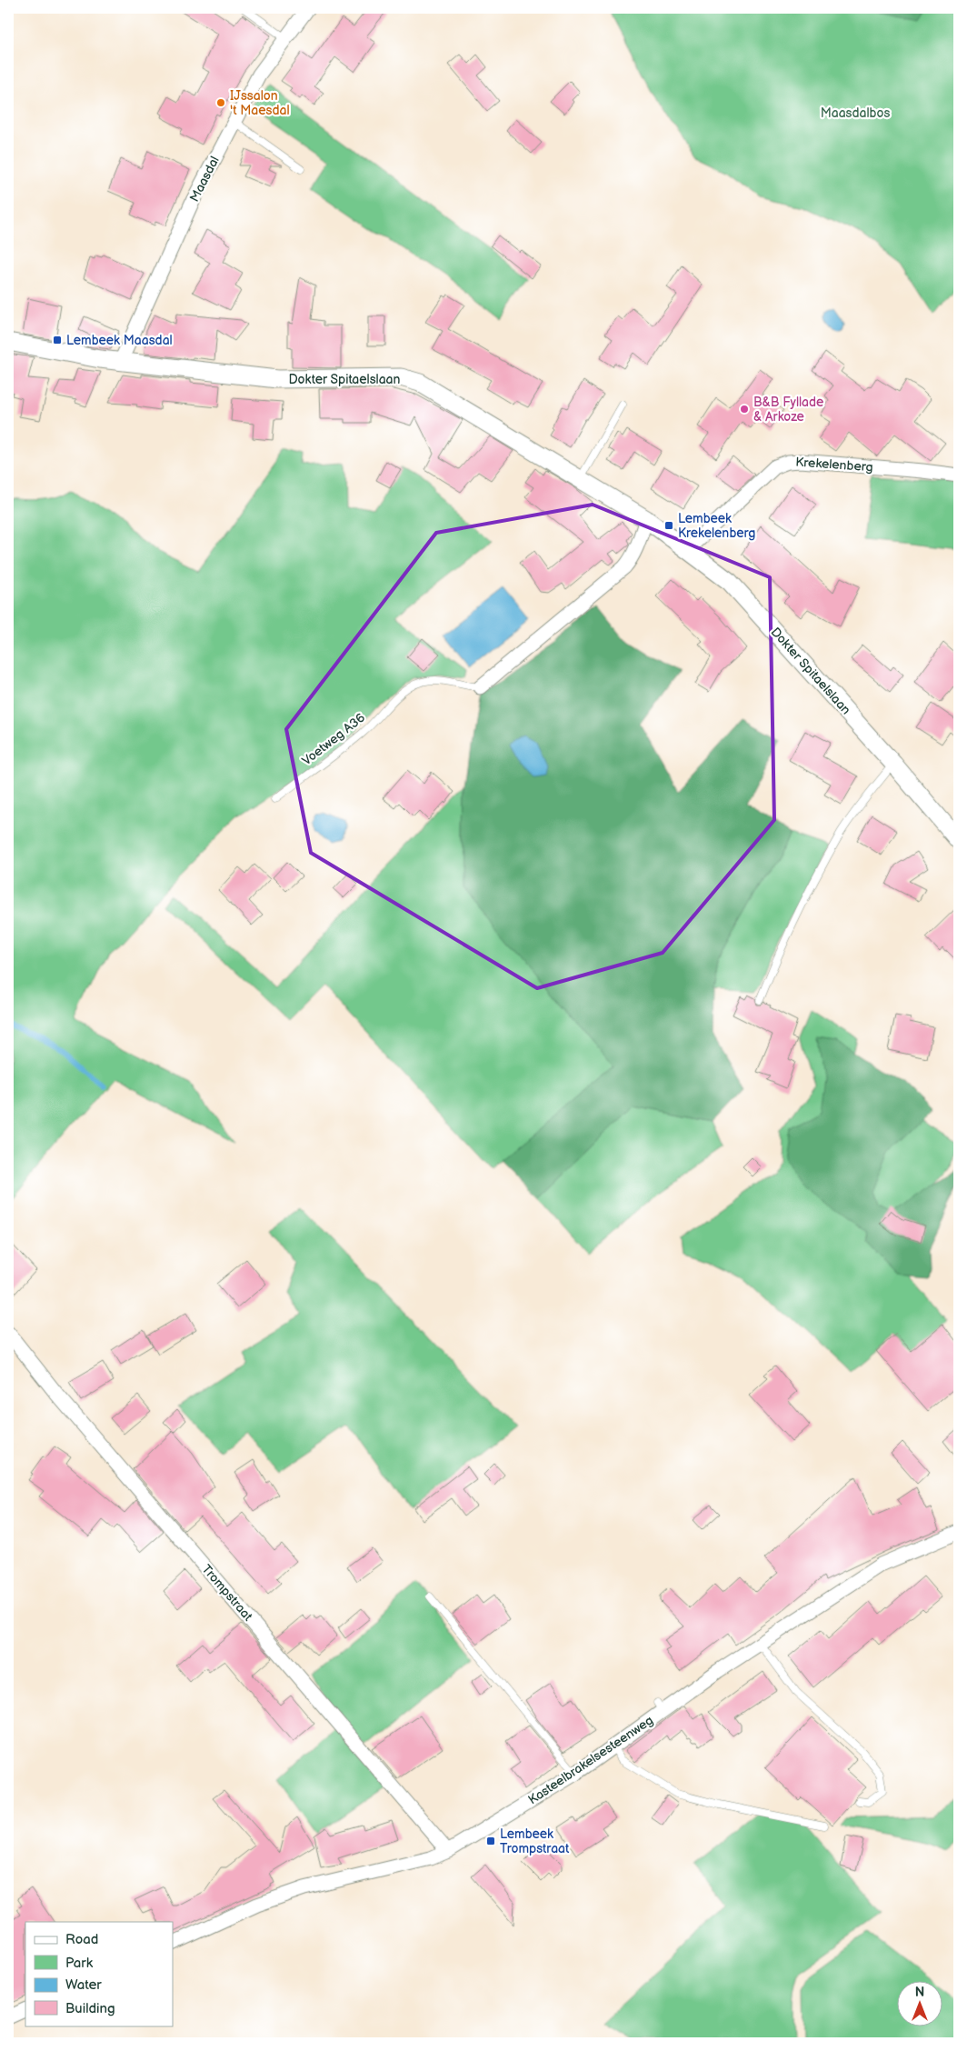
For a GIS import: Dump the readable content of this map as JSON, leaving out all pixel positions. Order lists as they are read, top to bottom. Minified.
{"streets":{"street":["Maasdal","Dokter Spitaelslaan","Krekelenberg","Trompstraat","Kasteelbrakelsesteenweg"],"lane":["Voetweg A36"]},"crossings":[["Maasdal","Dokter Spitaelslaan"],["Dokter Spitaelslaan","Krekelenberg"],["Trompstraat","Kasteelbrakelsesteenweg"]],"parks":["Maasdalbos"],"places":{"other":["IJssalon 't Maesdal","B&B Fyllade & Arkoze"],"transit":["Lembeek Maasdal","Lembeek Krekelenberg","Lembeek Trompstraat"]},"legend":["Road","Park","Water","Building"],"north":"top"}
